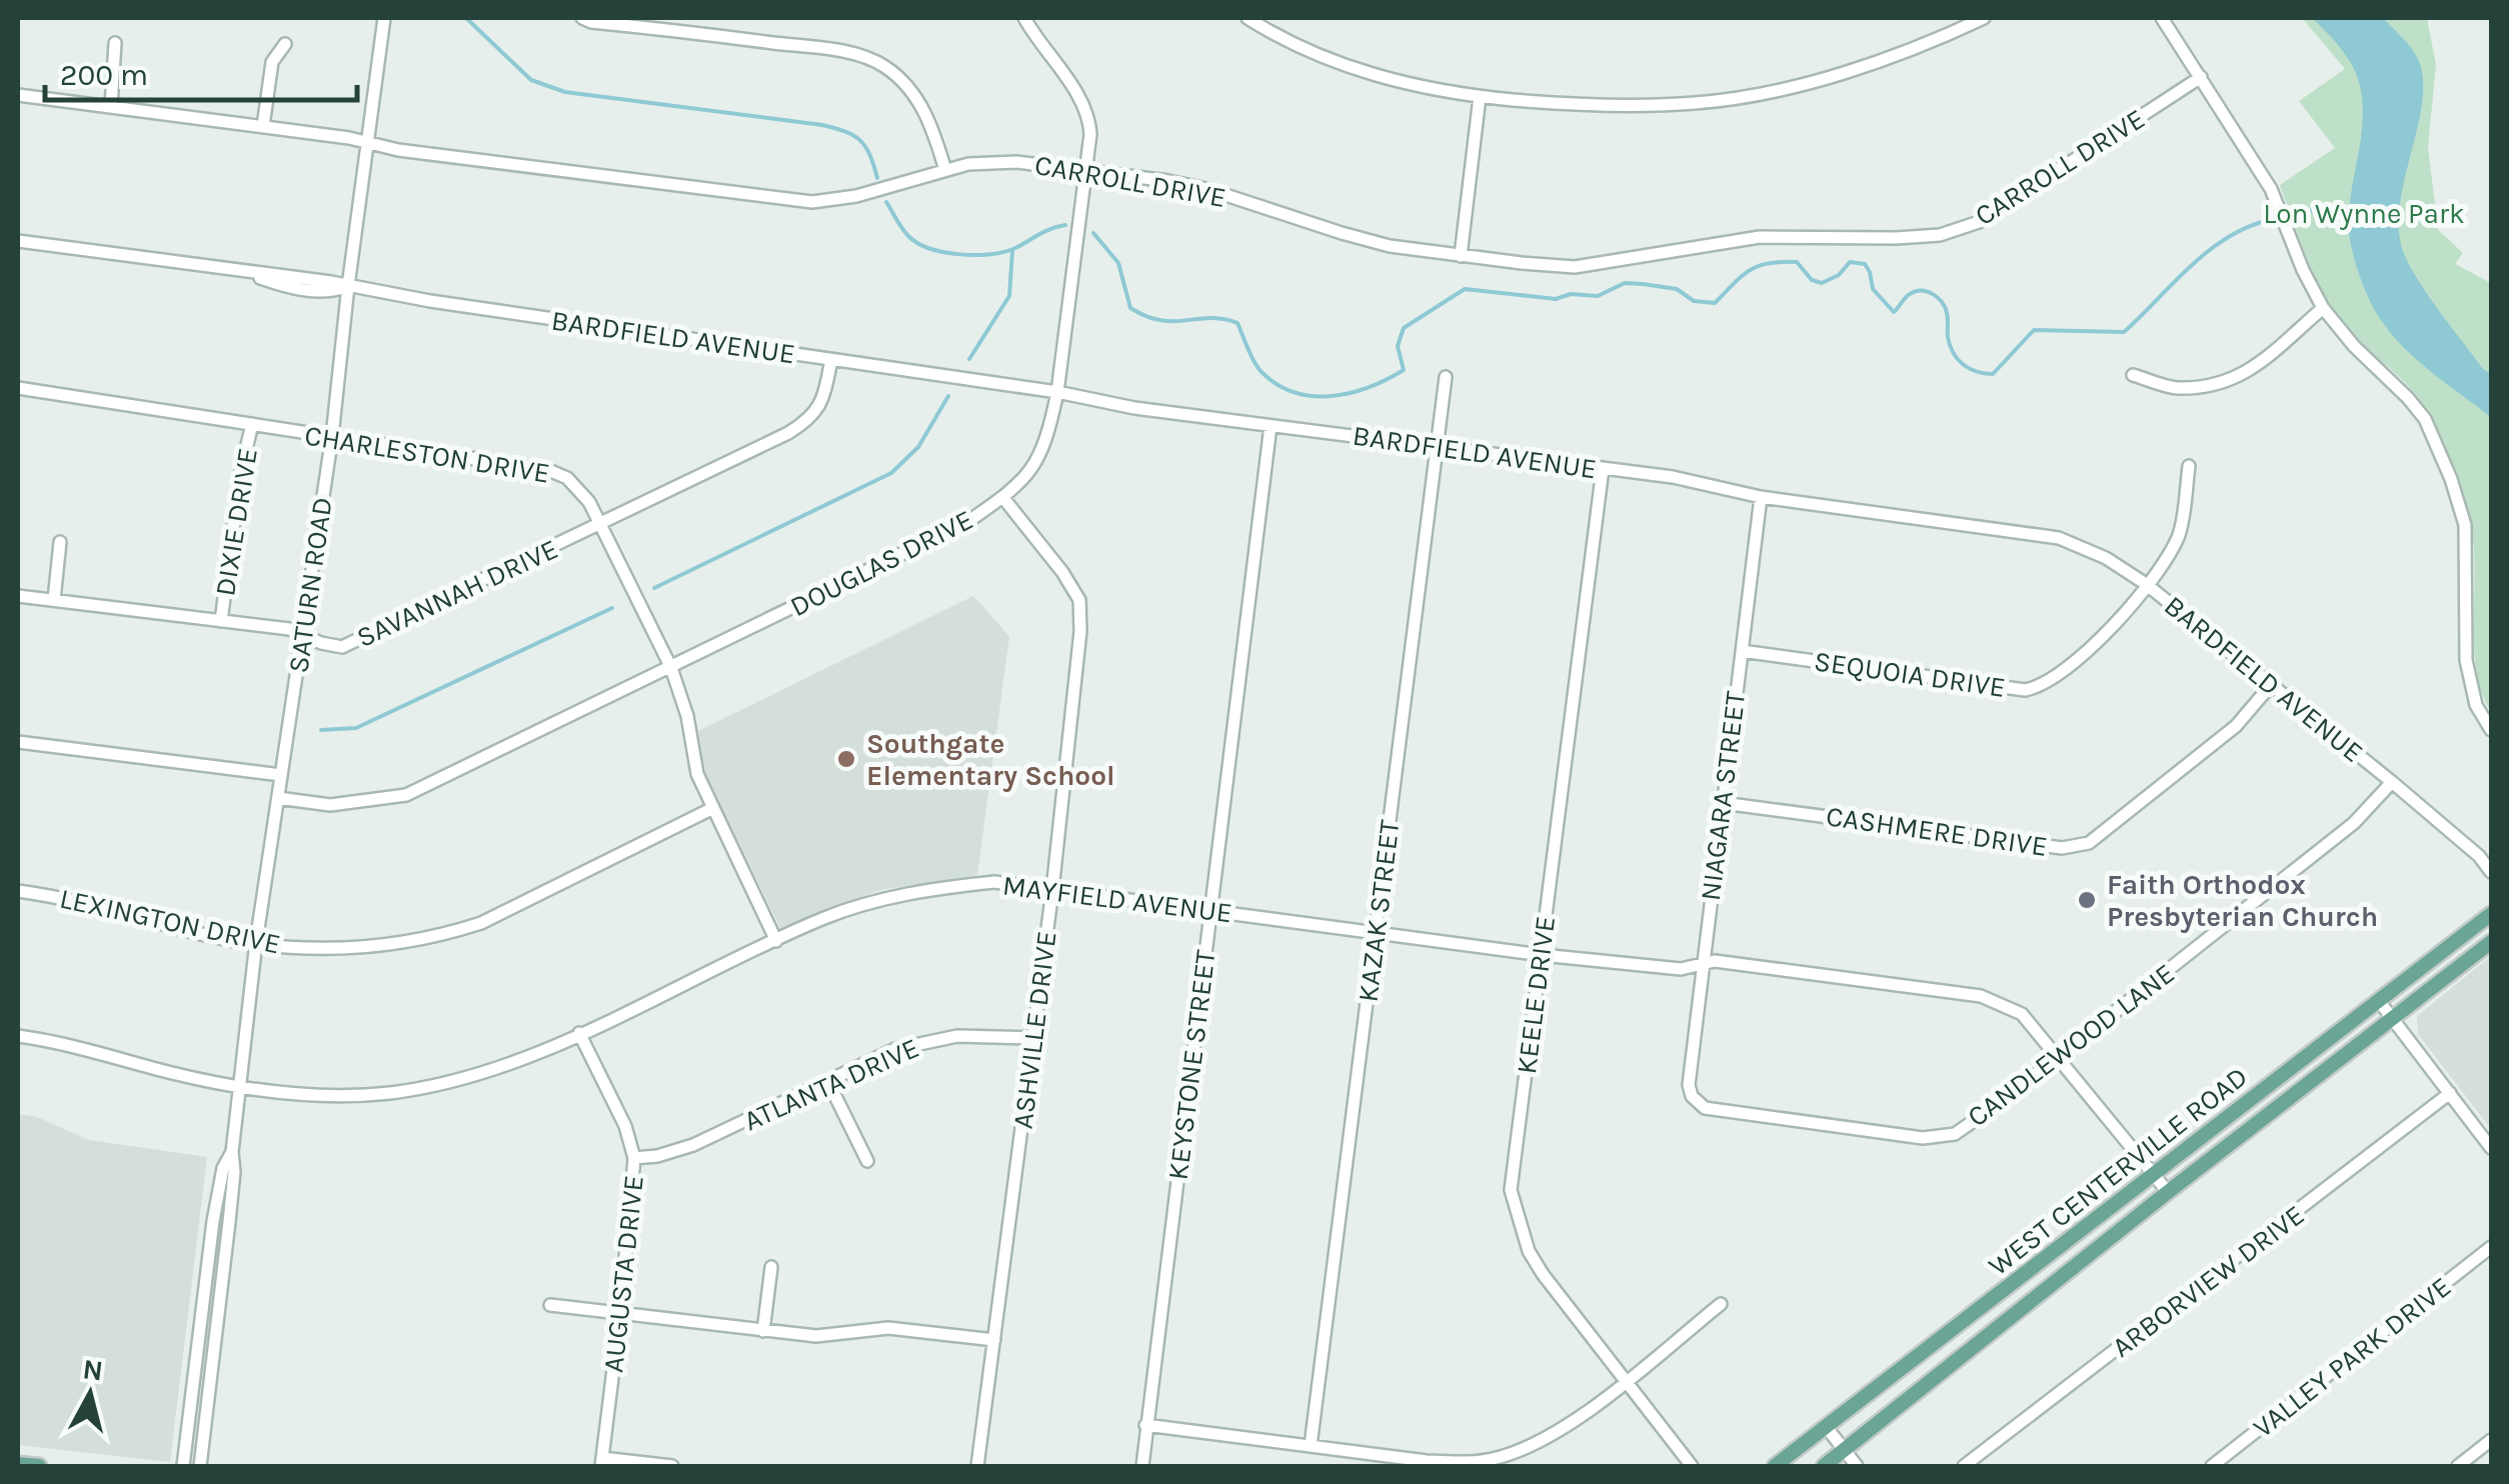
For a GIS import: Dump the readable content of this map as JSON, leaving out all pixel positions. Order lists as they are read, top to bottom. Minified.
{"streets":{"main road":["WEST CENTERVILLE ROAD"],"street":["CARROLL DRIVE","BARDFIELD AVENUE","CHARLESTON DRIVE","DIXIE DRIVE","DOUGLAS DRIVE","SATURN ROAD","SAVANNAH DRIVE","SEQUOIA DRIVE","NIAGARA STREET","CASHMERE DRIVE","MAYFIELD AVENUE","KAZAK STREET","LEXINGTON DRIVE","KEELE DRIVE","ASHVILLE DRIVE","CANDLEWOOD LANE","KEYSTONE STREET","ATLANTA DRIVE","AUGUSTA DRIVE","ARBORVIEW DRIVE","VALLEY PARK DRIVE"]},"crossings":[["CARROLL DRIVE","DOUGLAS DRIVE"],["CARROLL DRIVE","SATURN ROAD"],["BARDFIELD AVENUE","DOUGLAS DRIVE"],["BARDFIELD AVENUE","SATURN ROAD"],["BARDFIELD AVENUE","SAVANNAH DRIVE"],["BARDFIELD AVENUE","SEQUOIA DRIVE"],["BARDFIELD AVENUE","NIAGARA STREET"],["BARDFIELD AVENUE","CASHMERE DRIVE"],["BARDFIELD AVENUE","KAZAK STREET"],["BARDFIELD AVENUE","KEELE DRIVE"],["BARDFIELD AVENUE","CANDLEWOOD LANE"],["BARDFIELD AVENUE","KEYSTONE STREET"],["CHARLESTON DRIVE","DIXIE DRIVE"],["CHARLESTON DRIVE","DOUGLAS DRIVE"],["CHARLESTON DRIVE","SATURN ROAD"],["CHARLESTON DRIVE","SAVANNAH DRIVE"],["CHARLESTON DRIVE","MAYFIELD AVENUE"],["CHARLESTON DRIVE","LEXINGTON DRIVE"],["DIXIE DRIVE","SAVANNAH DRIVE"],["DOUGLAS DRIVE","SATURN ROAD"],["DOUGLAS DRIVE","ASHVILLE DRIVE"],["SATURN ROAD","SAVANNAH DRIVE"],["SATURN ROAD","MAYFIELD AVENUE"],["SATURN ROAD","LEXINGTON DRIVE"],["SEQUOIA DRIVE","NIAGARA STREET"],["NIAGARA STREET","CASHMERE DRIVE"],["NIAGARA STREET","MAYFIELD AVENUE"],["NIAGARA STREET","CANDLEWOOD LANE"],["MAYFIELD AVENUE","KAZAK STREET"],["MAYFIELD AVENUE","KEELE DRIVE"],["MAYFIELD AVENUE","ASHVILLE DRIVE"],["MAYFIELD AVENUE","CANDLEWOOD LANE"],["MAYFIELD AVENUE","KEYSTONE STREET"],["MAYFIELD AVENUE","WEST CENTERVILLE ROAD"],["MAYFIELD AVENUE","AUGUSTA DRIVE"],["ASHVILLE DRIVE","ATLANTA DRIVE"],["ATLANTA DRIVE","AUGUSTA DRIVE"]],"parks":["Lon Wynne Park"],"places":["Southgate Elementary School","Faith Orthodox Presbyterian Church"],"scale_bar":"200 m","north":"top"}
